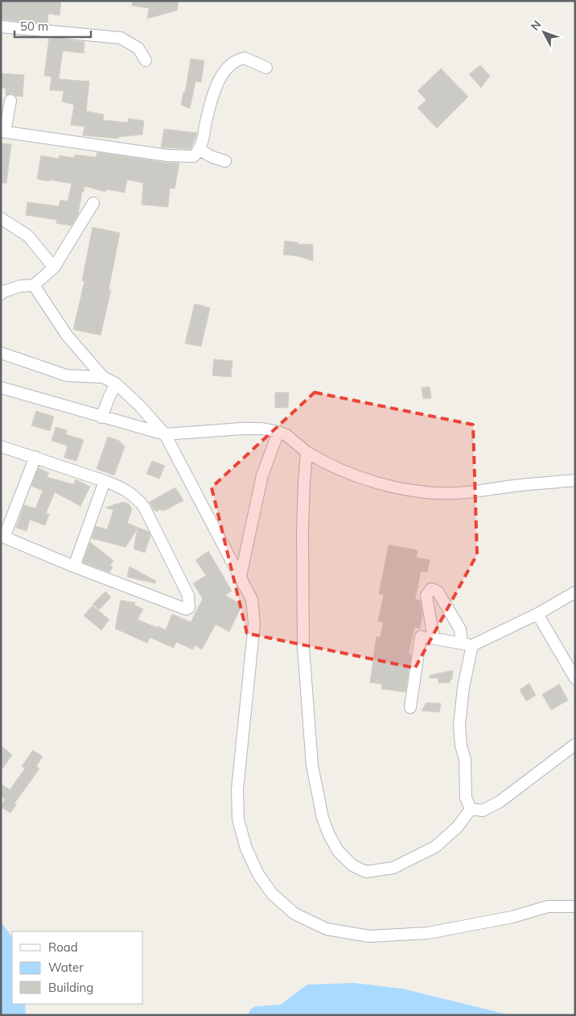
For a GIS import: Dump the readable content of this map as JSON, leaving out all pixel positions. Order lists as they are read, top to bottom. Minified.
{"legend":["Road","Water","Building"],"scale_bar":"50 m","north":"top left"}
